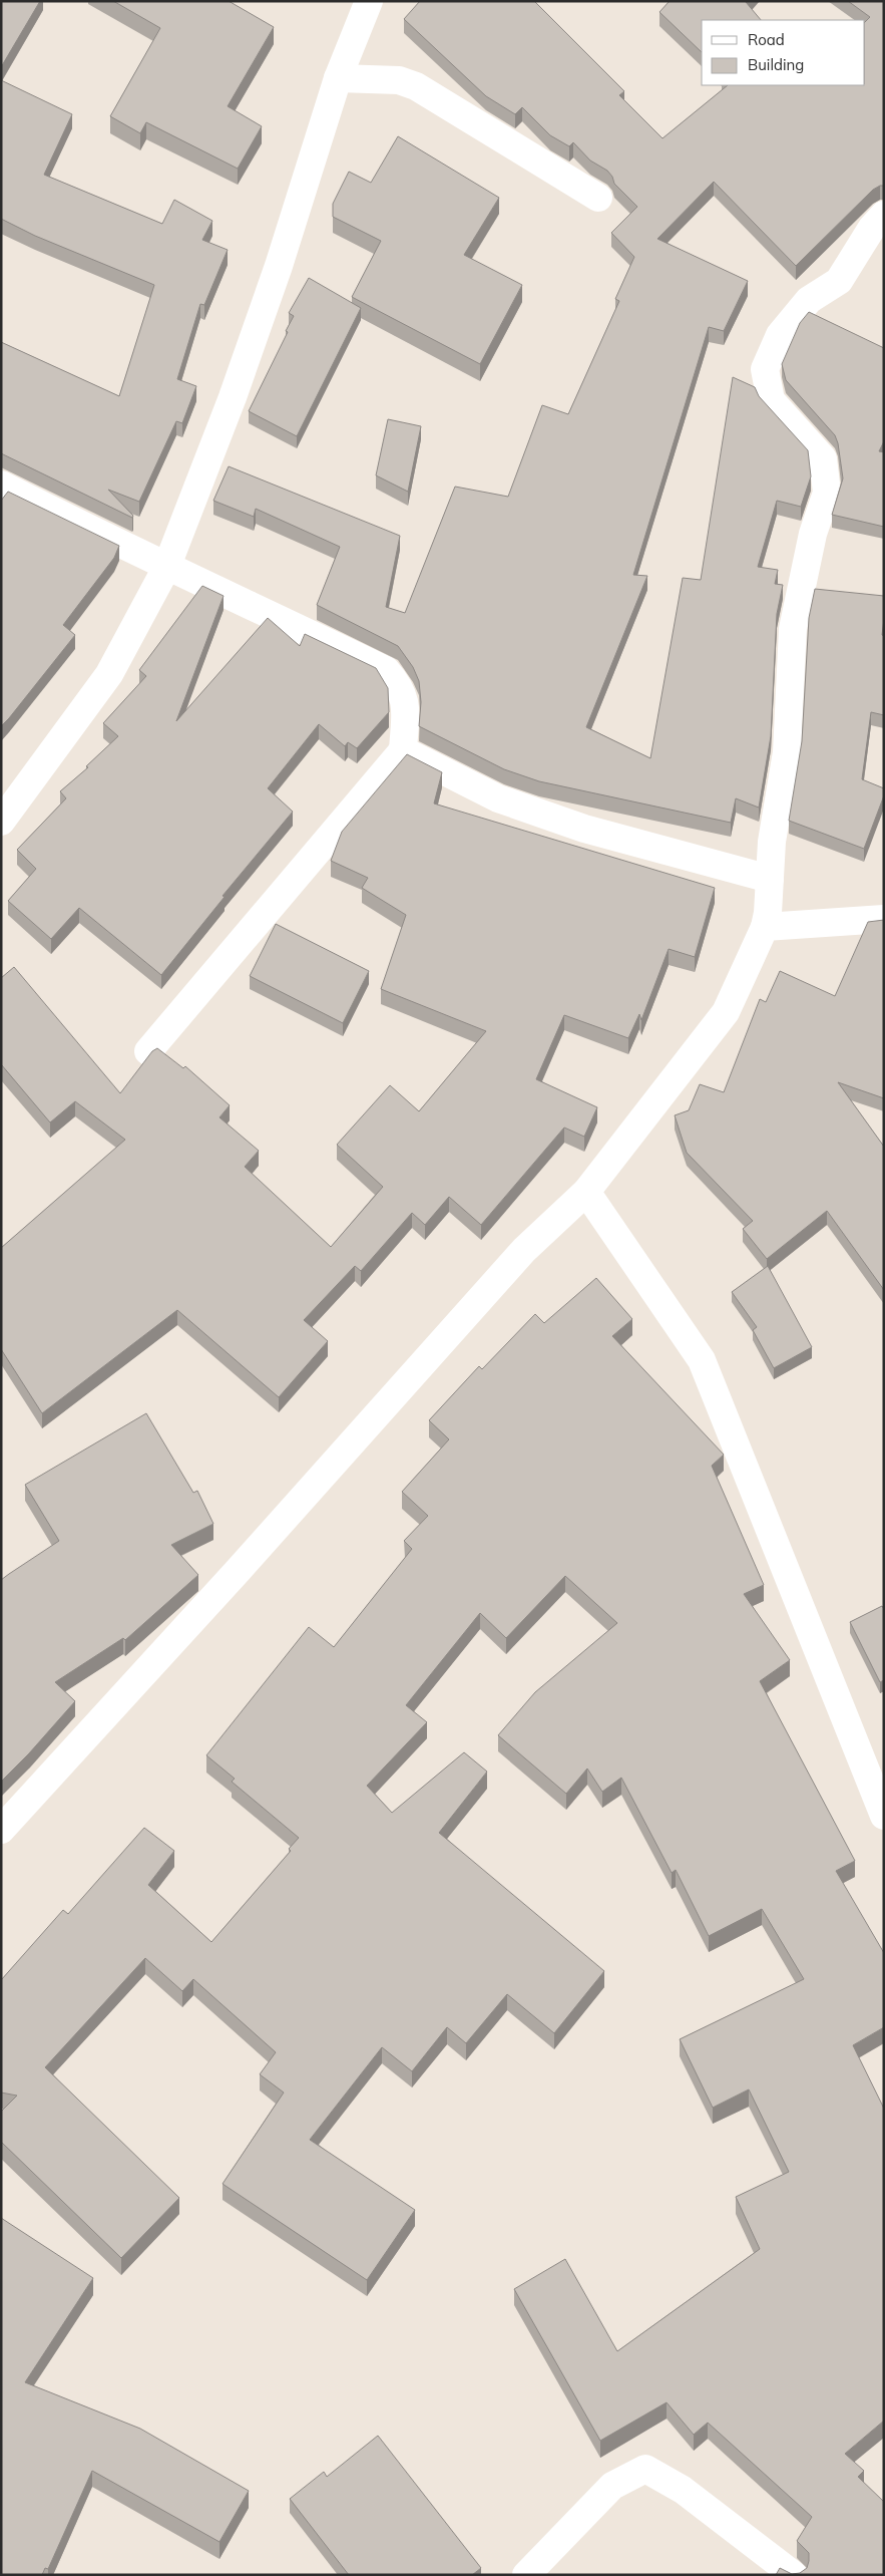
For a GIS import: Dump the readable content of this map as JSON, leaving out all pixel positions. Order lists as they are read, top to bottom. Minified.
{"legend":["Road","Building"]}
